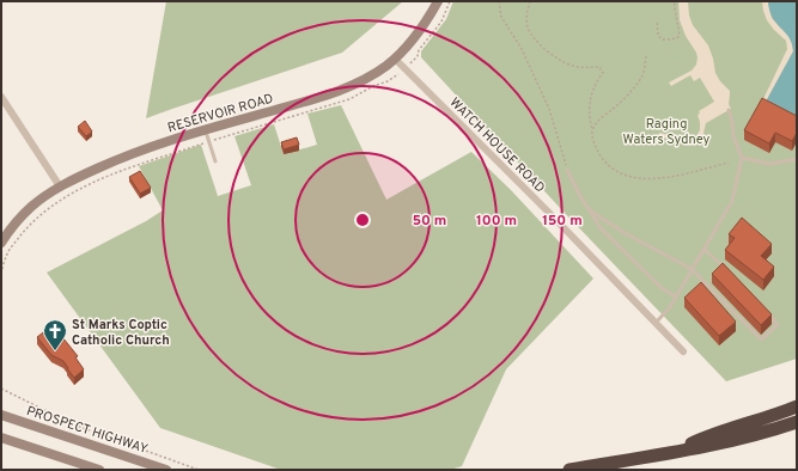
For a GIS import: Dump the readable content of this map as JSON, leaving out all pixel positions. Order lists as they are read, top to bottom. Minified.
{"streets":{"street":["RESERVOIR ROAD","WATCH HOUSE ROAD","PROSPECT HIGHWAY"]},"crossings":[["RESERVOIR ROAD","WATCH HOUSE ROAD"]],"parks":["Raging Waters Sydney"],"places":{"church":["St Marks Coptic Catholic Church"]},"rings":["50 m","100 m","150 m"]}
